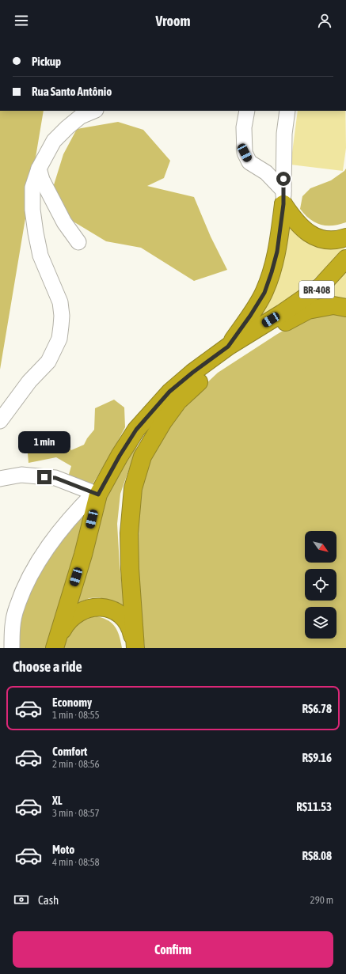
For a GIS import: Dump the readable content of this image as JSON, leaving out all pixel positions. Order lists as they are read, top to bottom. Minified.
{"streets":{"highway":["BR-408"]},"north":"bottom right","page":{"header":"Vroom","banner":["Pickup","Rua Santo Antônio"],"bubble":"1 min","heading":"Choose a ride","list":[{"name":"Economy","note":"1 min · 08:55","value":"R$6.78"},{"name":"Comfort","note":"2 min · 08:56","value":"R$9.16"},{"name":"XL","note":"3 min · 08:57","value":"R$11.53"},{"name":"Moto","note":"4 min · 08:58","value":"R$8.08"}],"pay":["Cash","290 m"],"buttons":"Confirm"}}
